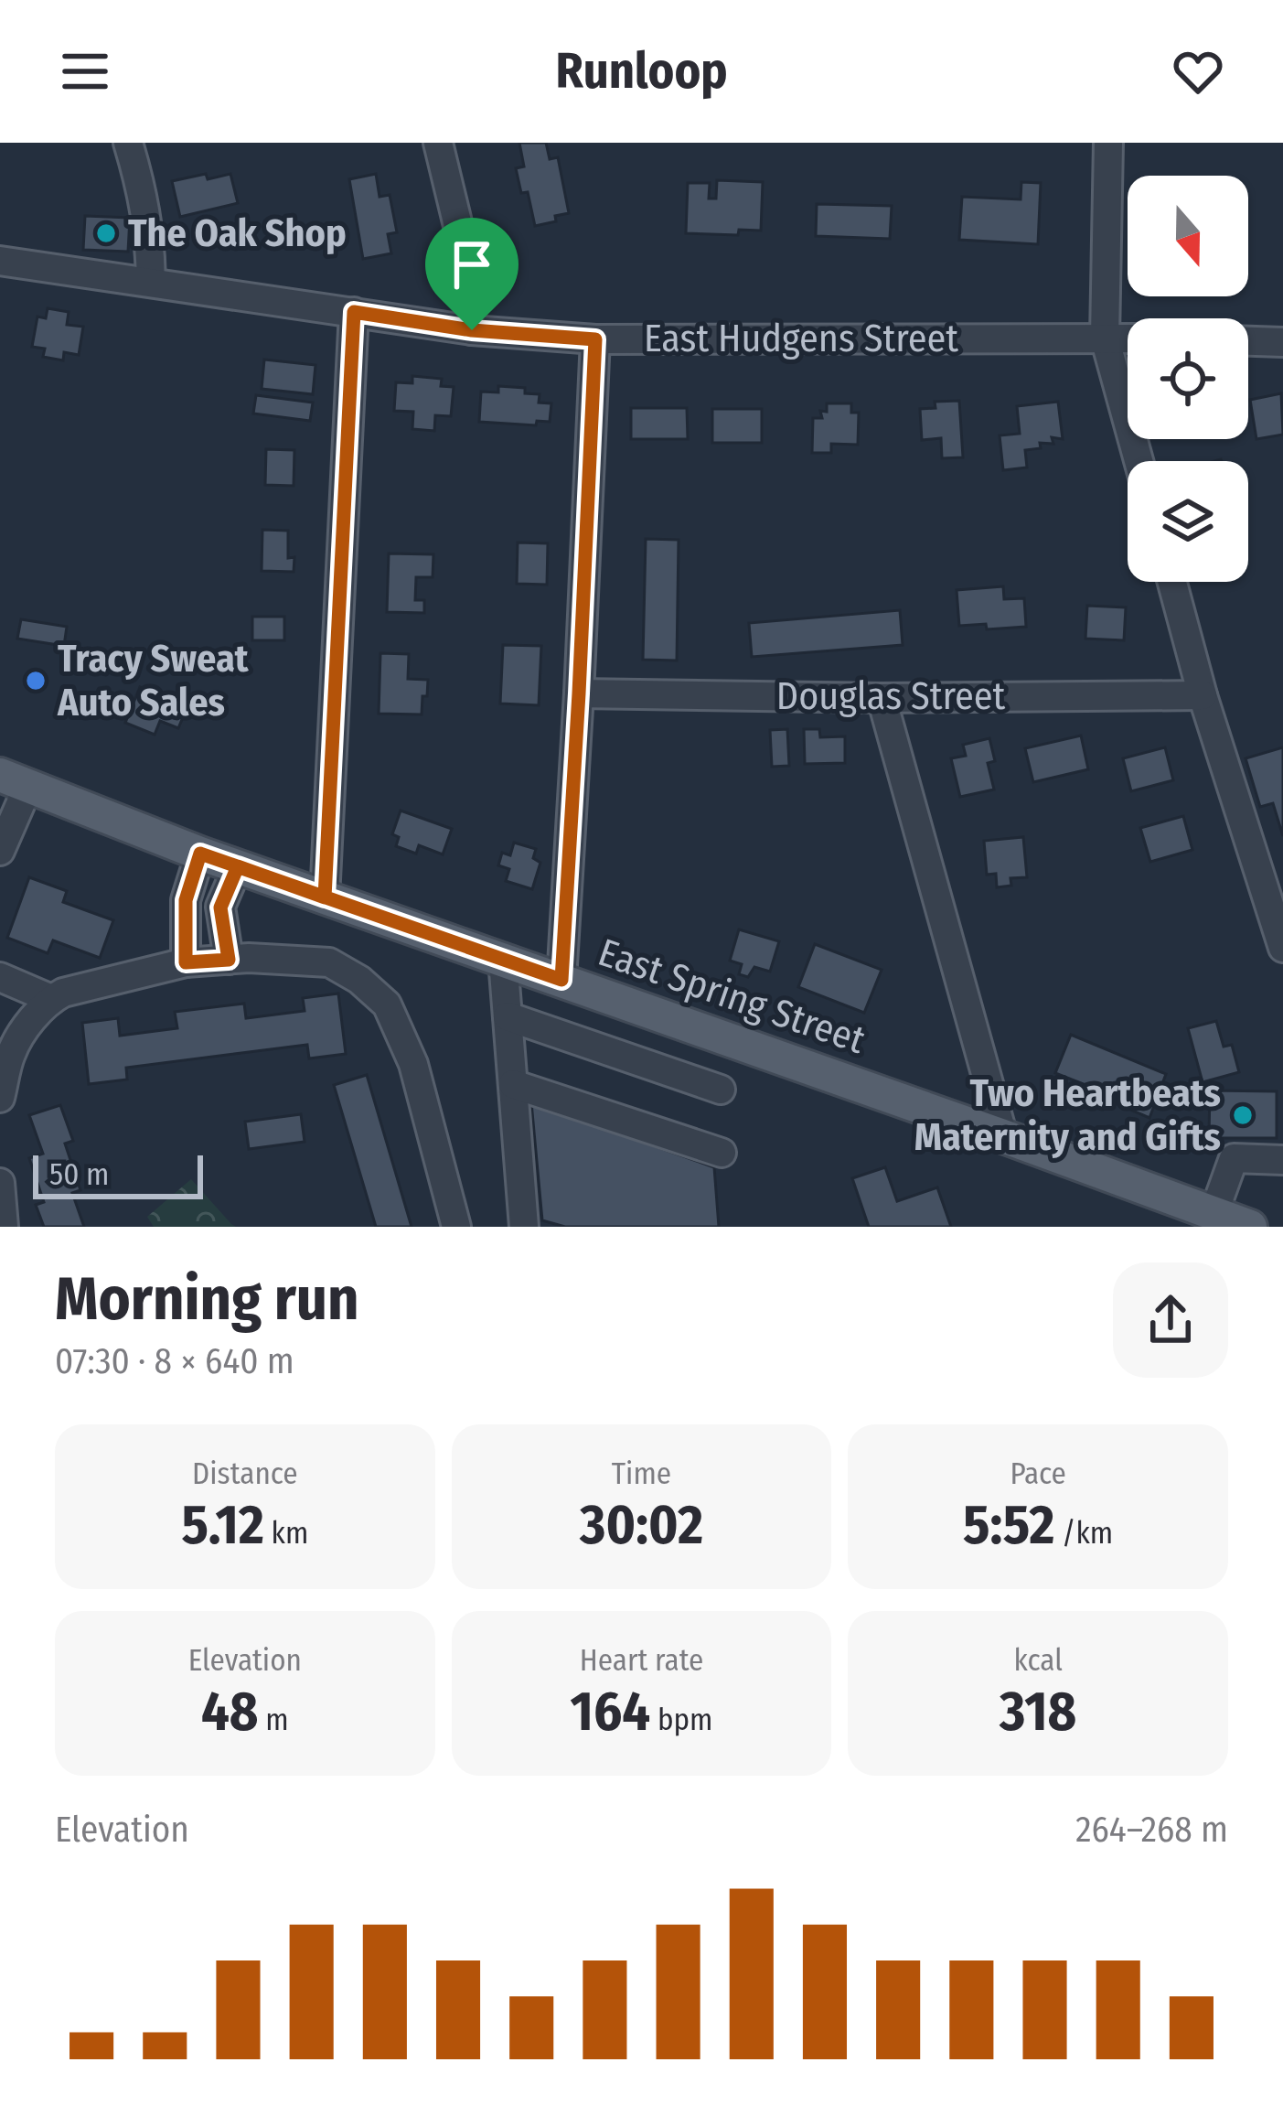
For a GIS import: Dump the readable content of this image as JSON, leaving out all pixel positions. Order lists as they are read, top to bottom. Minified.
{"streets":{"main road":["East Spring Street"],"street":["East Hudgens Street","Douglas Street"]},"places":["The Oak Shop","Tracy Sweat Auto Sales","Two Heartbeats Maternity and Gifts"],"scale_bar":"50 m","north":"bottom","page":{"header":"Runloop","scale":"50 m","heading":["Morning run","07:30 · 8 × 640 m"],"stats":[["Distance","5.12 km"],["Time","30:02"],["Pace","5:52 /km"],["Elevation","48 m"],["Heart rate","164 bpm"],["kcal","318"]],"chart":["Elevation","264–268 m"]}}
